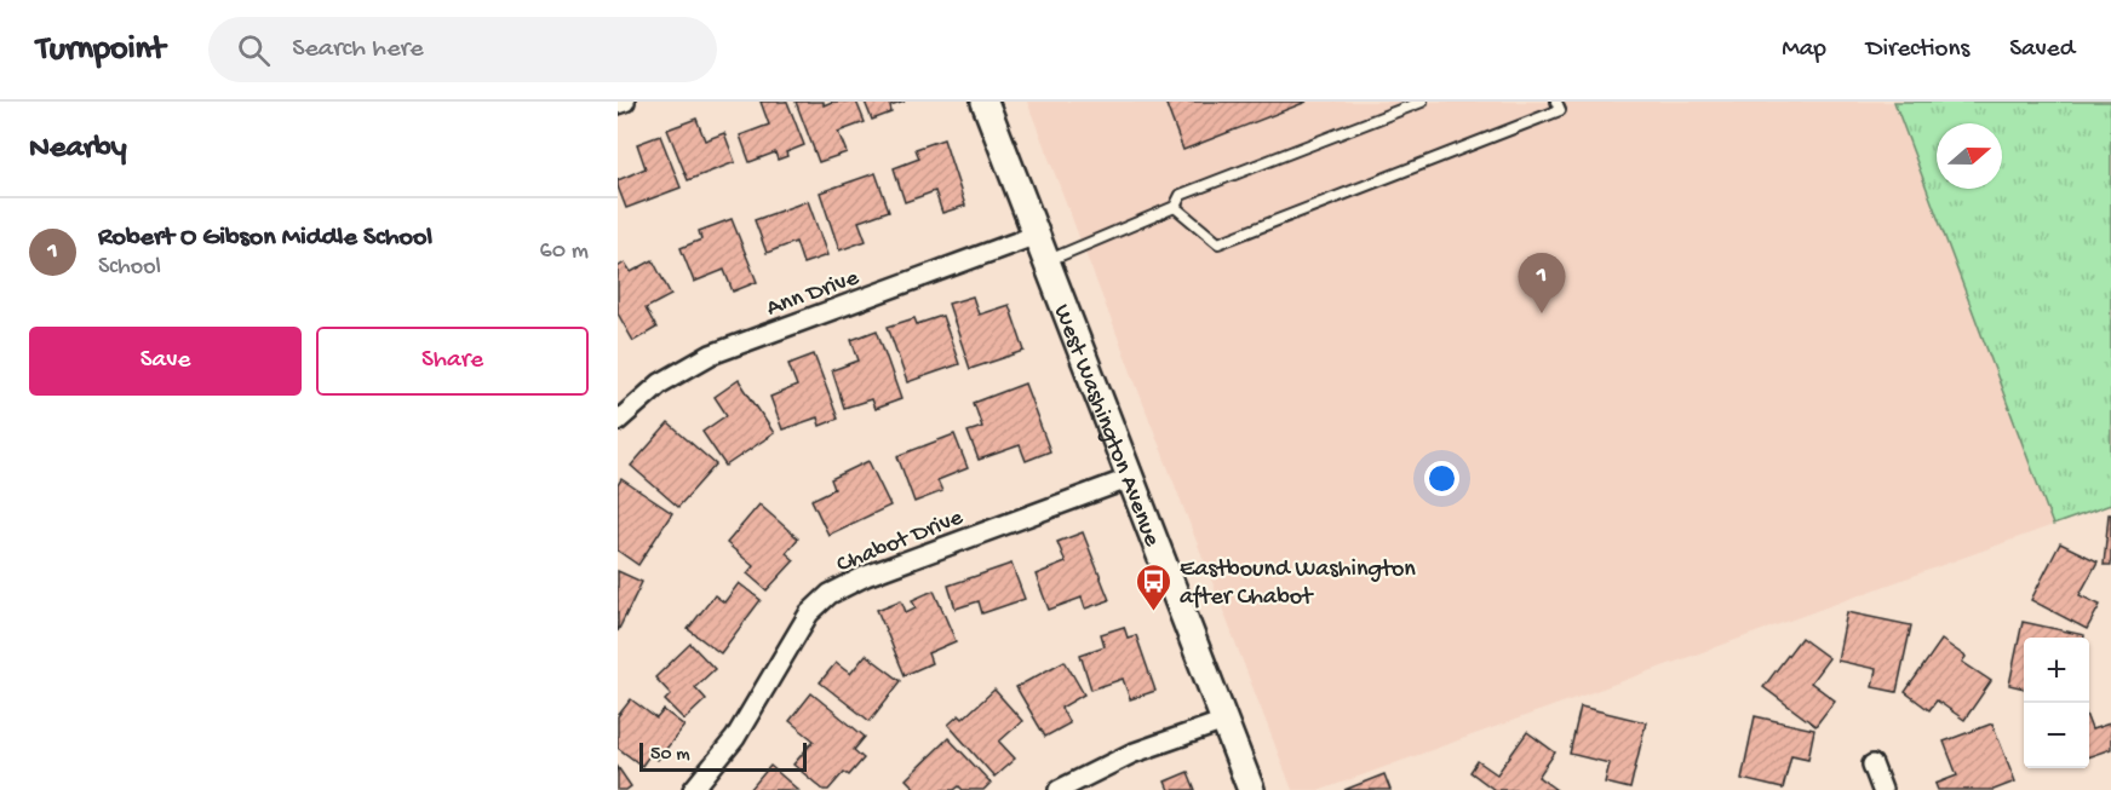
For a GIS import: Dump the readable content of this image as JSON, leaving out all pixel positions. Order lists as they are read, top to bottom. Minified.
{"streets":{"main road":["West Washington Avenue"],"street":["Ann Drive","Chabot Drive"]},"crossings":[["Ann Drive","West Washington Avenue"],["West Washington Avenue","Chabot Drive"]],"places":{"bus stop":["Eastbound Washington after Chabot"]},"scale_bar":"50 m","north":"right","page":{"header":"Turnpoint","search":"Search here","nav":["Map","Directions","Saved"],"heading":"Nearby","list":[{"mark":"1","name":"Robert O Gibson Middle School","note":"School","value":"60 m"}],"pins":"1","buttons":["Save","Share"],"map_buttons":["+","−"],"scale":"50 m"}}
